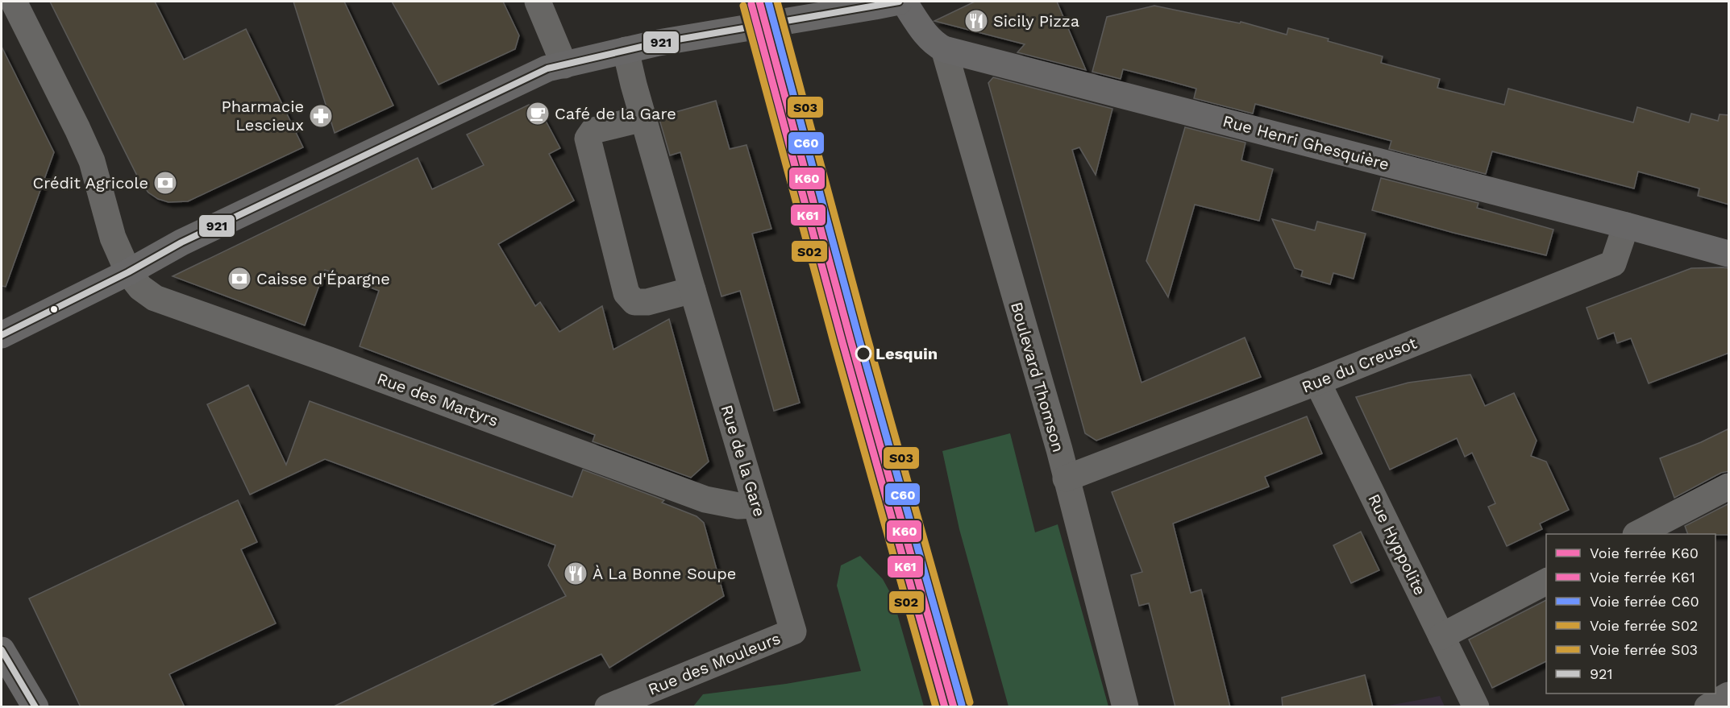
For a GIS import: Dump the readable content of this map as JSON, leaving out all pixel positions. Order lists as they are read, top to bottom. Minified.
{"streets":{"main road":["Rue Henri Ghesquière"],"street":["Rue du Creusot","Boulevard Thomson","Rue des Martyrs","Rue de la Gare","Rue Hyppolite","Rue des Mouleurs"]},"crossings":[["Rue Henri Ghesquière","Rue du Creusot"],["Rue Henri Ghesquière","Boulevard Thomson"],["Rue du Creusot","Boulevard Thomson"],["Rue du Creusot","Rue Hyppolite"],["Rue des Martyrs","Rue de la Gare"],["Rue de la Gare","Rue des Mouleurs"]],"places":{"restaurant":["Sicily Pizza","À La Bonne Soupe"],"cafe":["Café de la Gare"],"pharmacy":["Pharmacie Lescieux"],"bank":["Crédit Agricole","Caisse d'Épargne"],"other":["Lesquin"]},"lines":["rail line K60","rail line C60","rail line S03","transit line 921","rail line K61","rail line S02"],"legend":["Voie ferrée K60","Voie ferrée K61","Voie ferrée C60","Voie ferrée S02","Voie ferrée S03","921"]}
